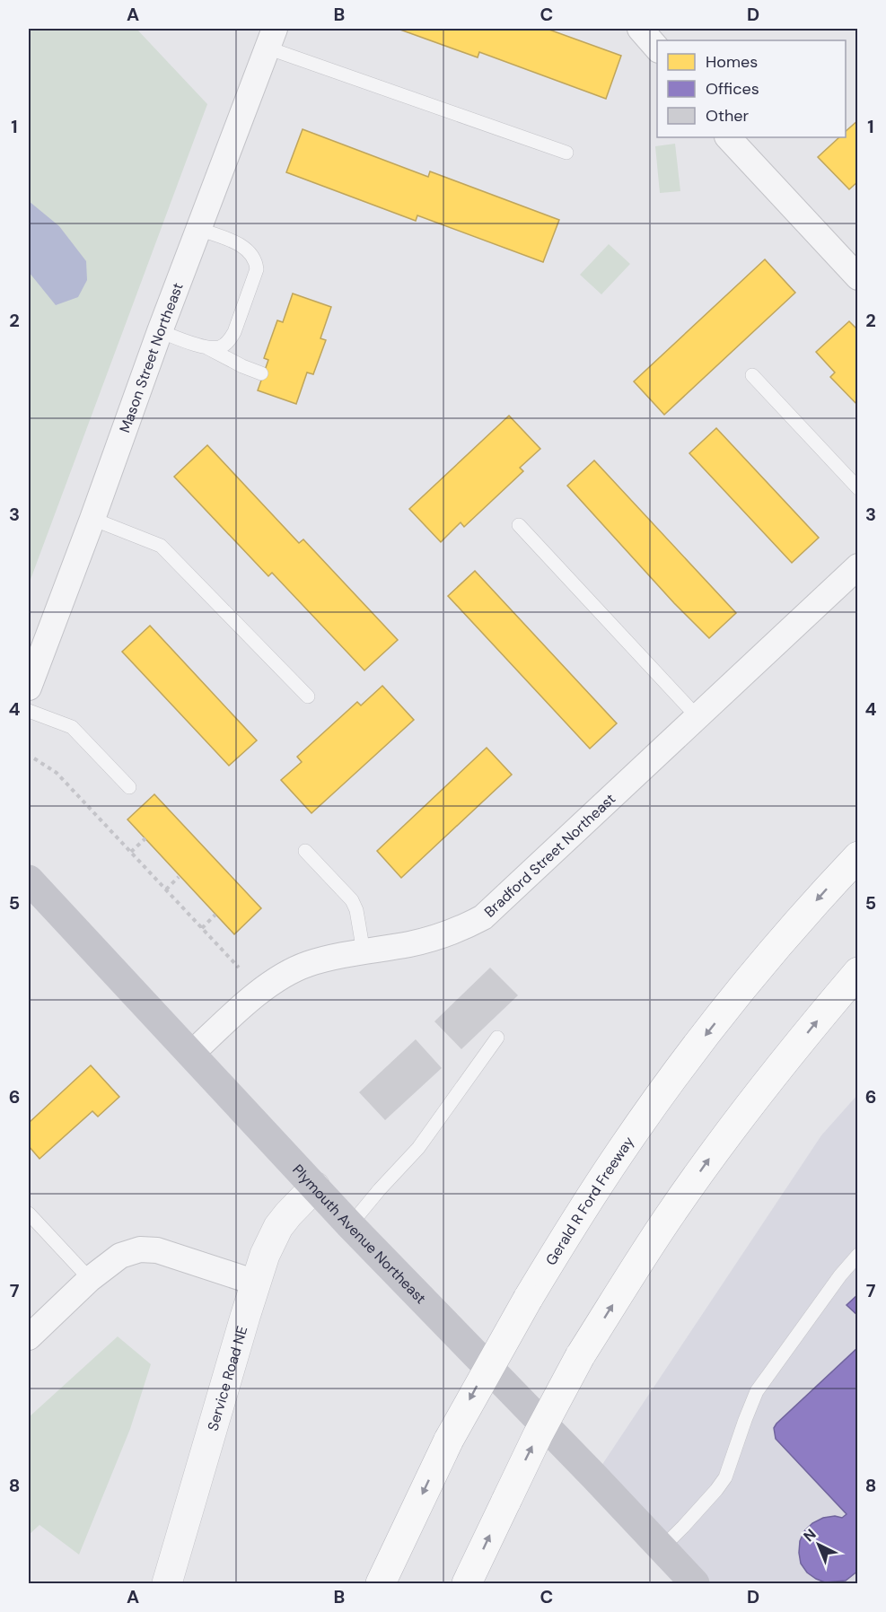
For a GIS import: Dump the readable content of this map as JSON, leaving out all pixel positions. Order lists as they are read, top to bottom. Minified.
{"streets":{"highway":["Gerald R Ford Freeway"],"main road":["Plymouth Avenue Northeast"],"street":["Mason Street Northeast","Bradford Street Northeast","Service Road NE"]},"crossings":[["Bradford Street Northeast","Plymouth Avenue Northeast"],["Plymouth Avenue Northeast","Service Road NE"]],"legend":["Homes","Offices","Other"],"north":"top left","grid":{"columns":["A","B","C","D"],"rows":["1","2","3","4","5","6","7","8"]}}
